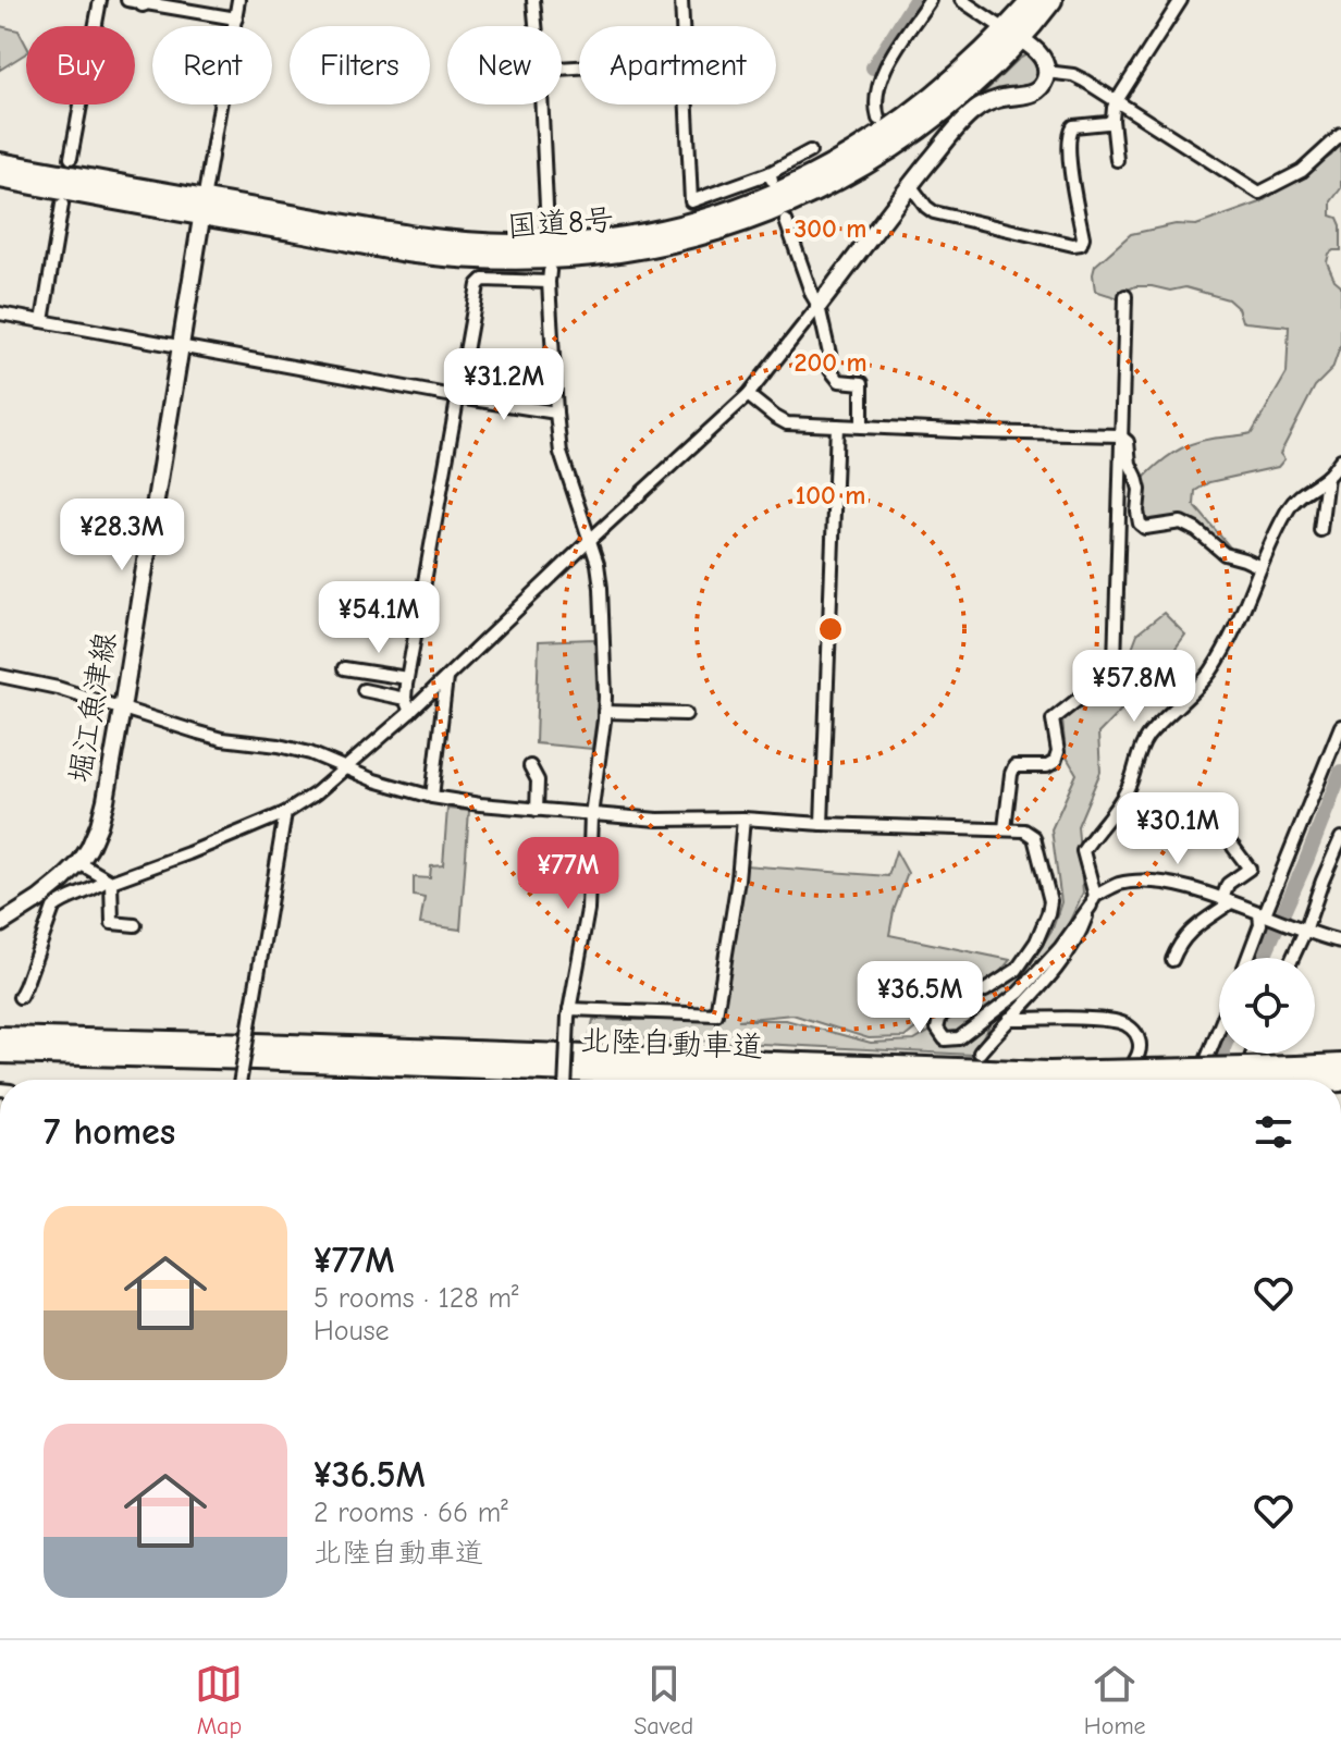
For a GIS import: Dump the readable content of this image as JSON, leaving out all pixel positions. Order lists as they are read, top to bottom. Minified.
{"streets":{"highway":["国道8号","北陸自動車道"],"main road":["堀江魚津線"]},"crossings":[["国道8号","堀江魚津線"]],"page":{"chip":["Buy","Rent","Filters","New","Apartment"],"price":["¥31.2M","¥28.3M","¥54.1M","¥57.8M","¥30.1M","¥77M","¥36.5M"],"heading":"7 homes","list":[{"name":"¥77M","note":"5 rooms · 128 m² · House"},{"name":"¥36.5M","note":"2 rooms · 66 m² · 北陸自動車道"}],"tabs":["Map","Saved","Home"]},"rings":["300 m","200 m","100 m"]}
